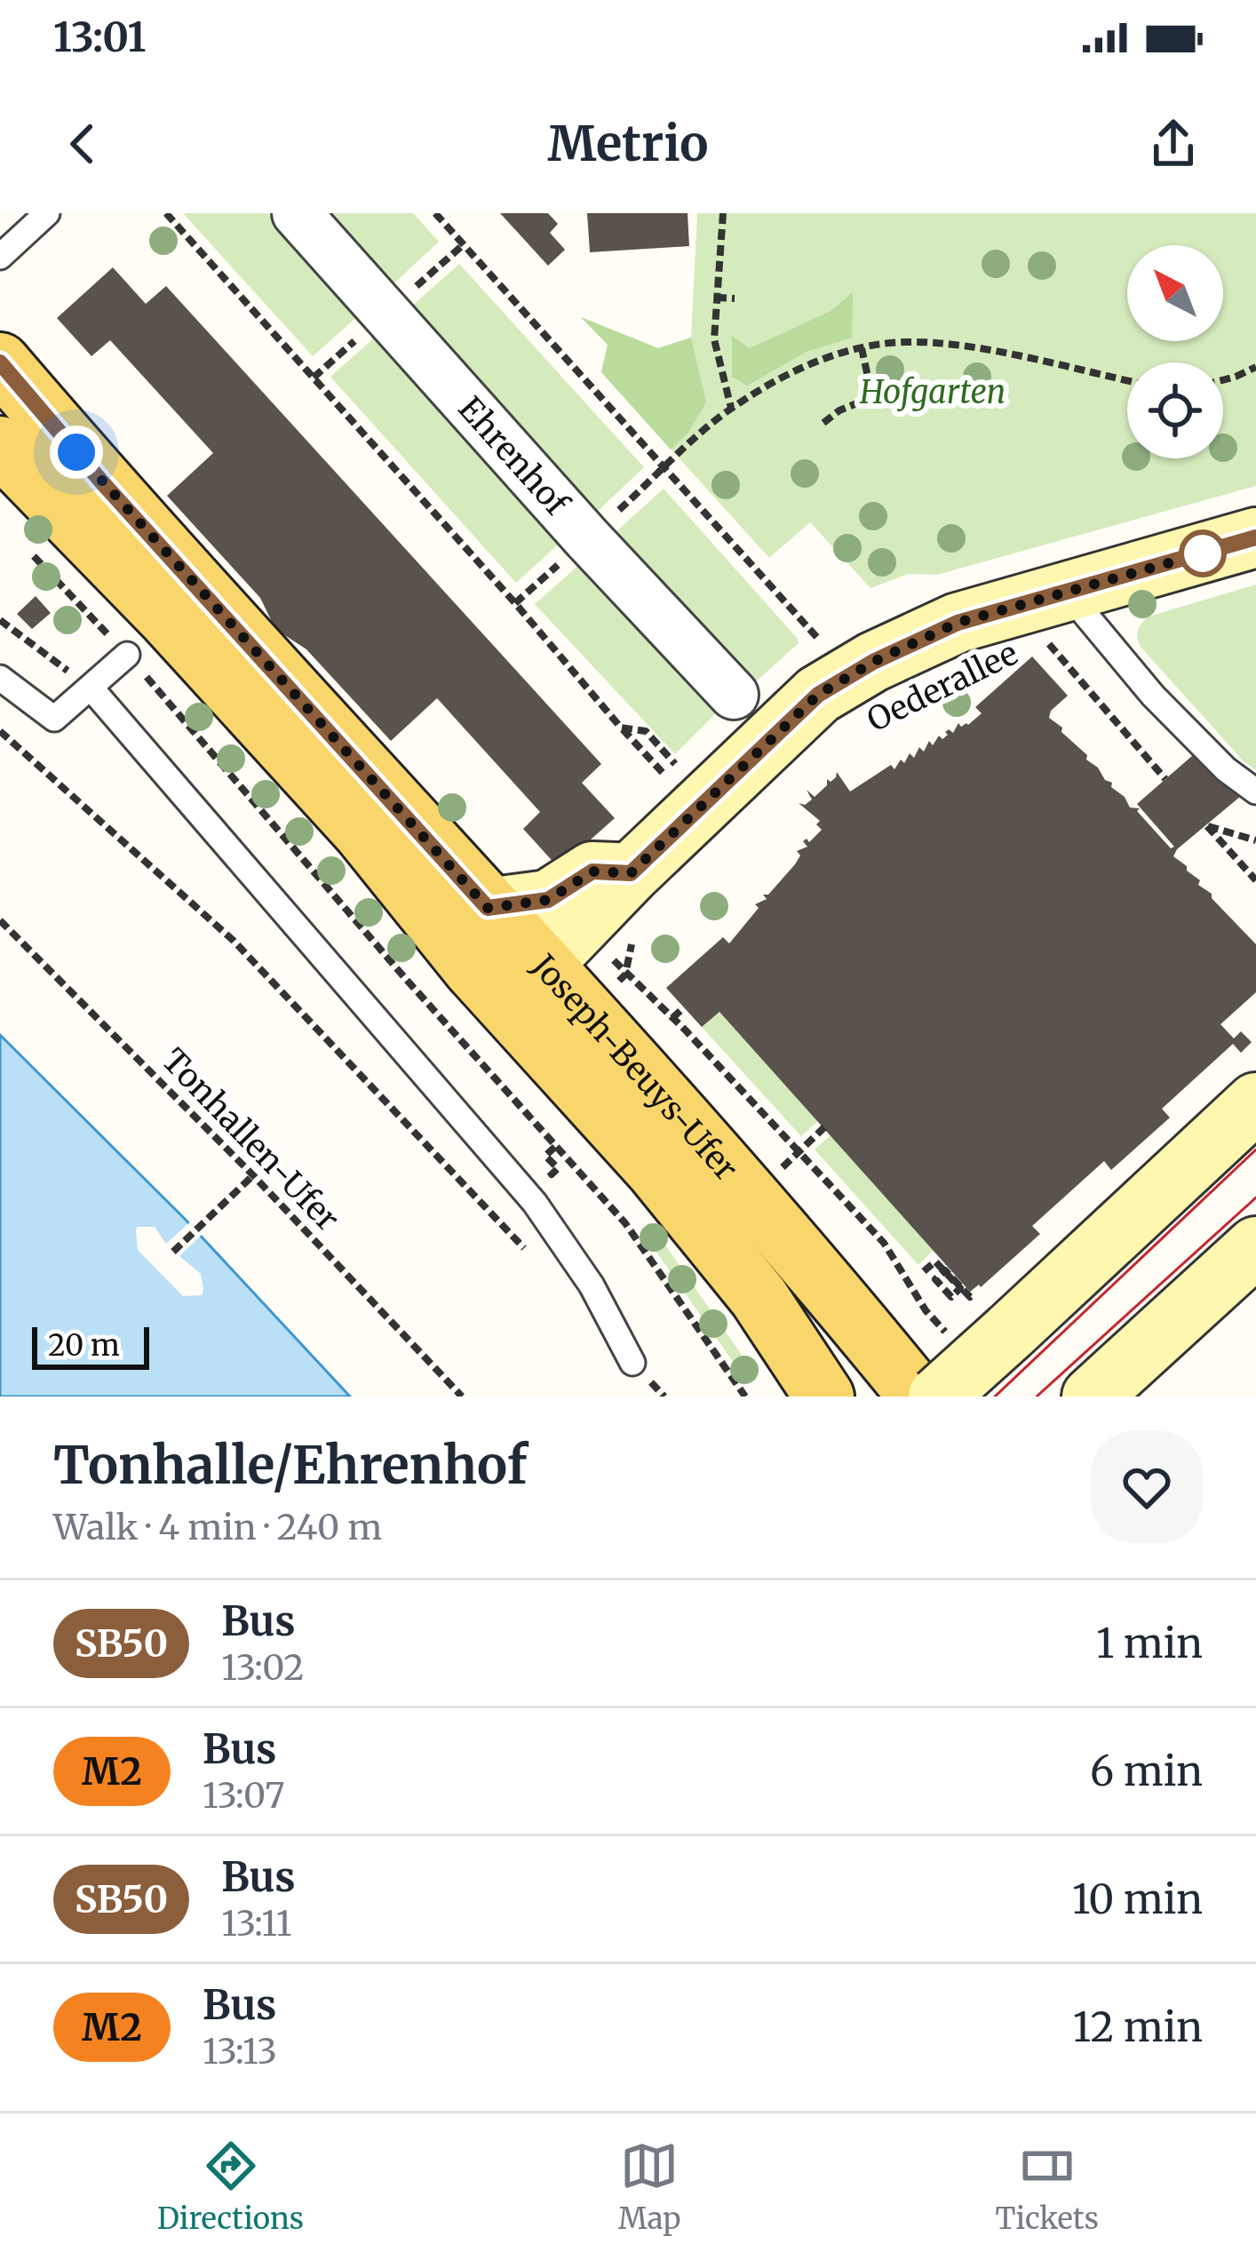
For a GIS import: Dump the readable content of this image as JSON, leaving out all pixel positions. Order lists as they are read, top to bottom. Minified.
{"streets":{"main road":["Oederallee","Joseph-Beuys-Ufer"],"street":["Ehrenhof"],"path":["Tonhallen-Ufer"]},"crossings":[["Oederallee","Joseph-Beuys-Ufer"]],"parks":["Hofgarten"],"lines":["bus line SB50"],"scale_bar":"20 m","north":"top left","page":{"status":"13:01","header":"Metrio","scale":"20 m","heading":["Tonhalle/Ehrenhof","Walk · 4 min · 240 m"],"list":[{"mark":"SB50","name":"Bus","note":"13:02","value":"1 min"},{"mark":"M2","name":"Bus","note":"13:07","value":"6 min"},{"mark":"SB50","name":"Bus","note":"13:11","value":"10 min"},{"mark":"M2","name":"Bus","note":"13:13","value":"12 min"}],"tabs":["Directions","Map","Tickets"]}}
